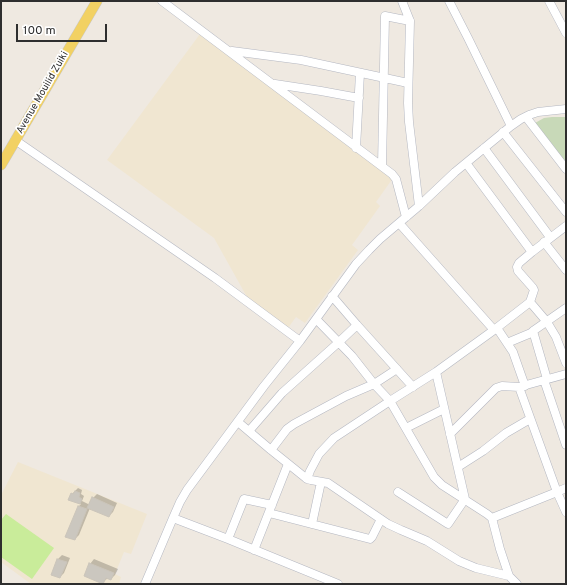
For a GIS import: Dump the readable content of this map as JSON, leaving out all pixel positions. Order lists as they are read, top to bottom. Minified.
{"streets":{"main road":["Avenue Mouilid Zuiki"]},"scale_bar":"100 m"}
